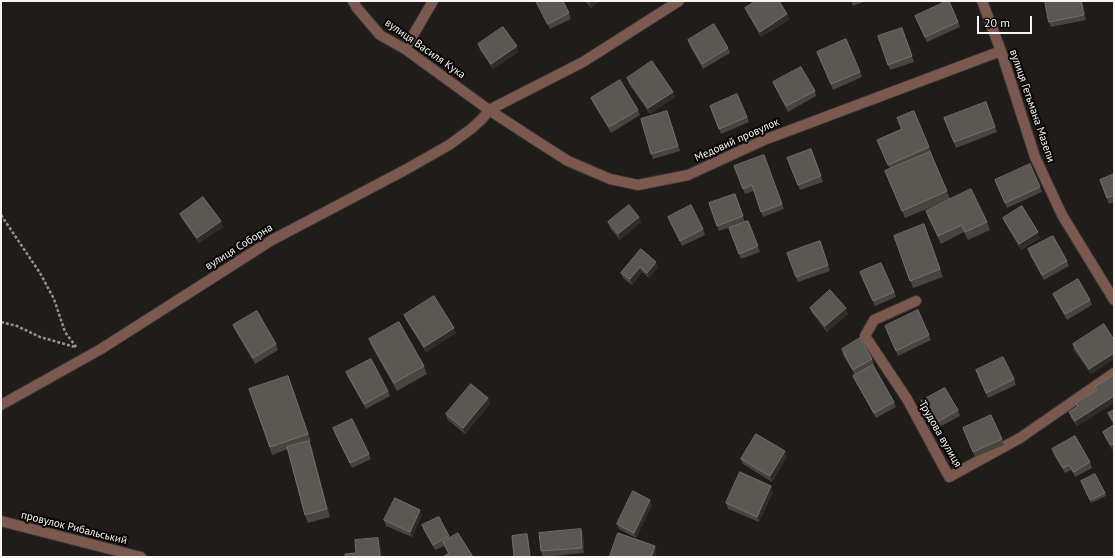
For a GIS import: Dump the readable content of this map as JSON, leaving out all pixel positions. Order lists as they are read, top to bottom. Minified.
{"streets":{"street":["вулиця Василя Кука","вулиця Гетьмана Мазепи","Медовий провулок","вулиця Соборна","Трудова вулиця","провулок Рибальський"]},"crossings":[["вулиця Василя Кука","Медовий провулок"],["вулиця Василя Кука","вулиця Соборна"],["вулиця Гетьмана Мазепи","Медовий провулок"],["Медовий провулок","вулиця Соборна"]],"scale_bar":"20 m"}
